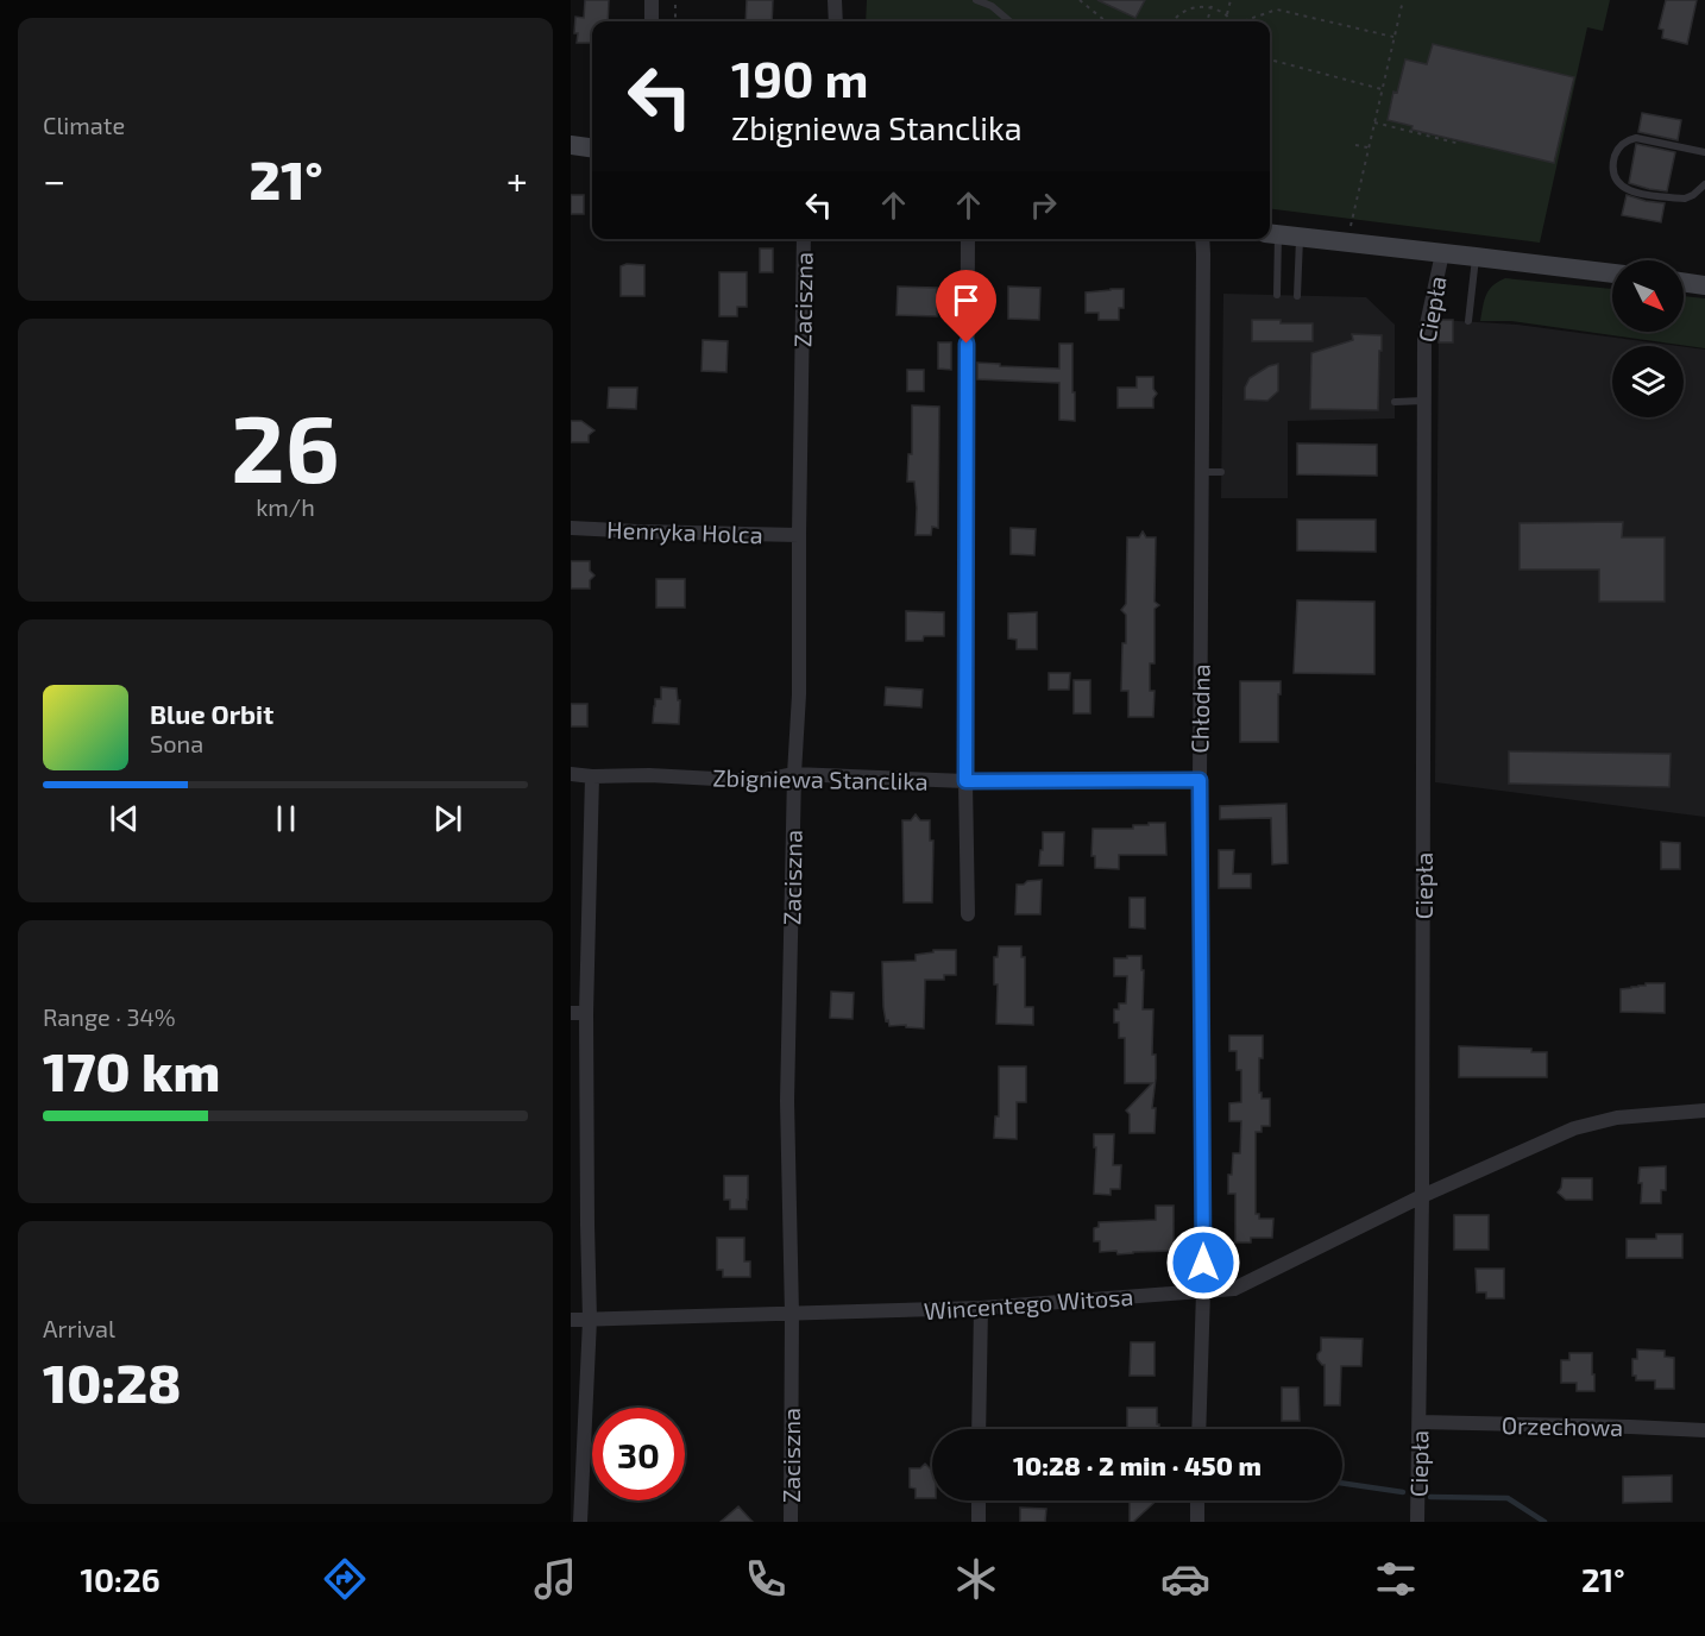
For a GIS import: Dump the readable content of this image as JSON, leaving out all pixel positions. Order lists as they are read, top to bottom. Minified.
{"streets":{"street":["Zaciszna","Ciepła","Henryka Holca","Chłodna","Zbigniewa Stanclika","Wincentego Witosa","Orzechowa"]},"crossings":[["Zaciszna","Henryka Holca"],["Zaciszna","Zbigniewa Stanclika"],["Zaciszna","Wincentego Witosa"],["Ciepła","Wincentego Witosa"],["Ciepła","Orzechowa"],["Chłodna","Zbigniewa Stanclika"],["Chłodna","Wincentego Witosa"]],"north":"bottom right","page":{"tile":["Climate",["26","km/h"],["Range · 34%","170 km"],["Arrival","10:28"]],"turn":["190 m","Zbigniewa Stanclika"],"heat":["−","21°","+"],"song":["Blue Orbit","Sona"],"limit":"30","trip":"10:28 · 2 min · 450 m","tabs":["10:26","21°"]}}
